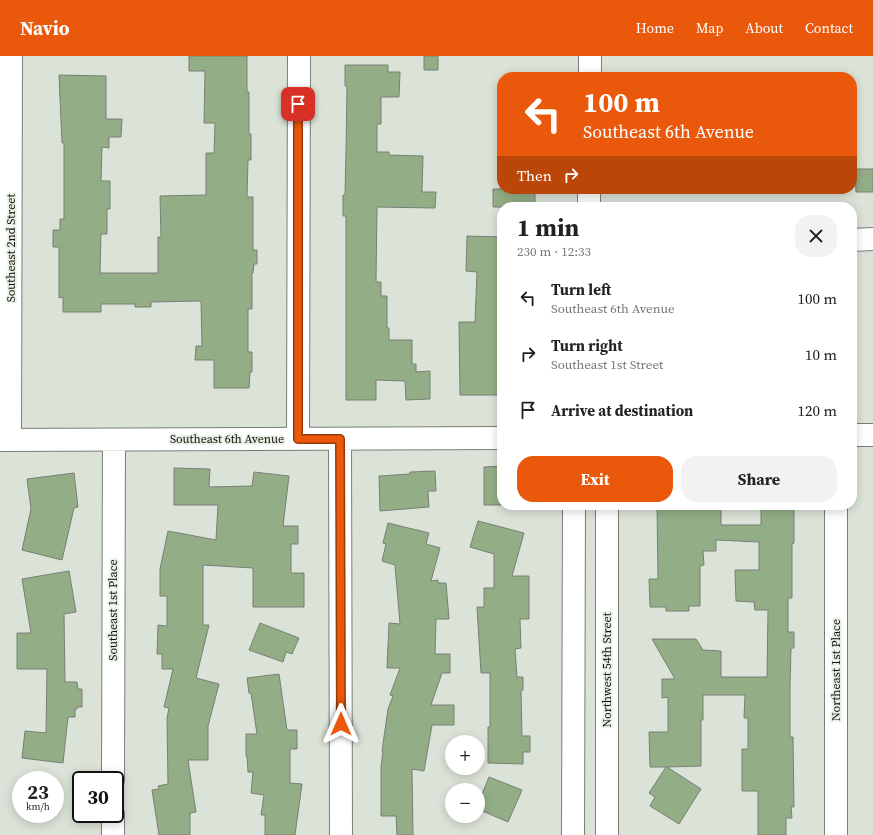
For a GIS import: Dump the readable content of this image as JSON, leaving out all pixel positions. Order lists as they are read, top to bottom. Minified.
{"streets":{"street":["Southeast 2nd Street","Southeast 6th Avenue","Southeast 1st Place","Northwest 54th Street","Northeast 1st Place"]},"crossings":[["Southeast 2nd Street","Southeast 6th Avenue"],["Southeast 6th Avenue","Southeast 1st Place"]],"page":{"header":"Navio","nav":["Home","Map","About","Contact"],"turn":["100 m","Southeast 6th Avenue"],"then":"Then","heading":["1 min","230 m · 12:33"],"list":[{"name":"Turn left","note":"Southeast 6th Avenue","value":"100 m"},{"name":"Turn right","note":"Southeast 1st Street","value":"10 m"},{"name":"Arrive at destination","value":"120 m"}],"buttons":["Exit","Share"],"map_buttons":["+","−"],"speed":"23 km/h","limit":"30"}}
